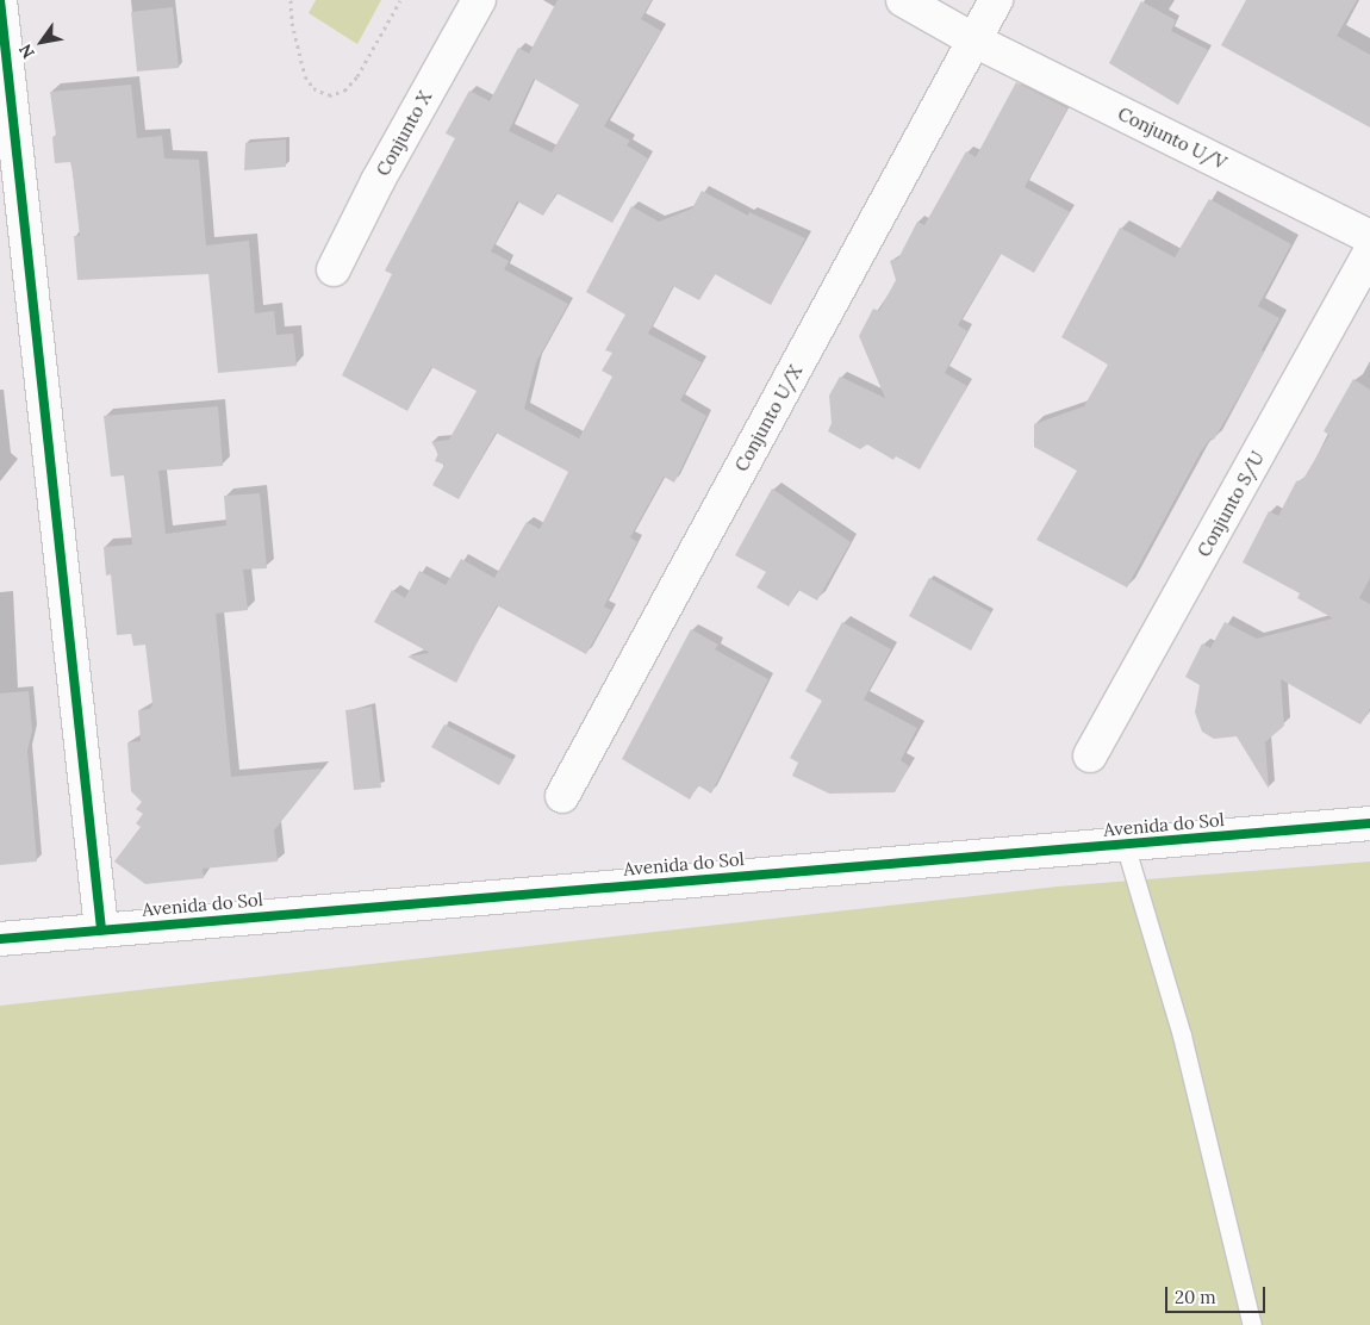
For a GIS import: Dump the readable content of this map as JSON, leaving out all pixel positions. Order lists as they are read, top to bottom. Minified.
{"streets":{"street":["Conjunto X","Conjunto U/V","Conjunto U/X","Conjunto S/U","Avenida do Sol"]},"crossings":[["Conjunto U/V","Conjunto U/X"]],"scale_bar":"20 m","north":"bottom left"}
